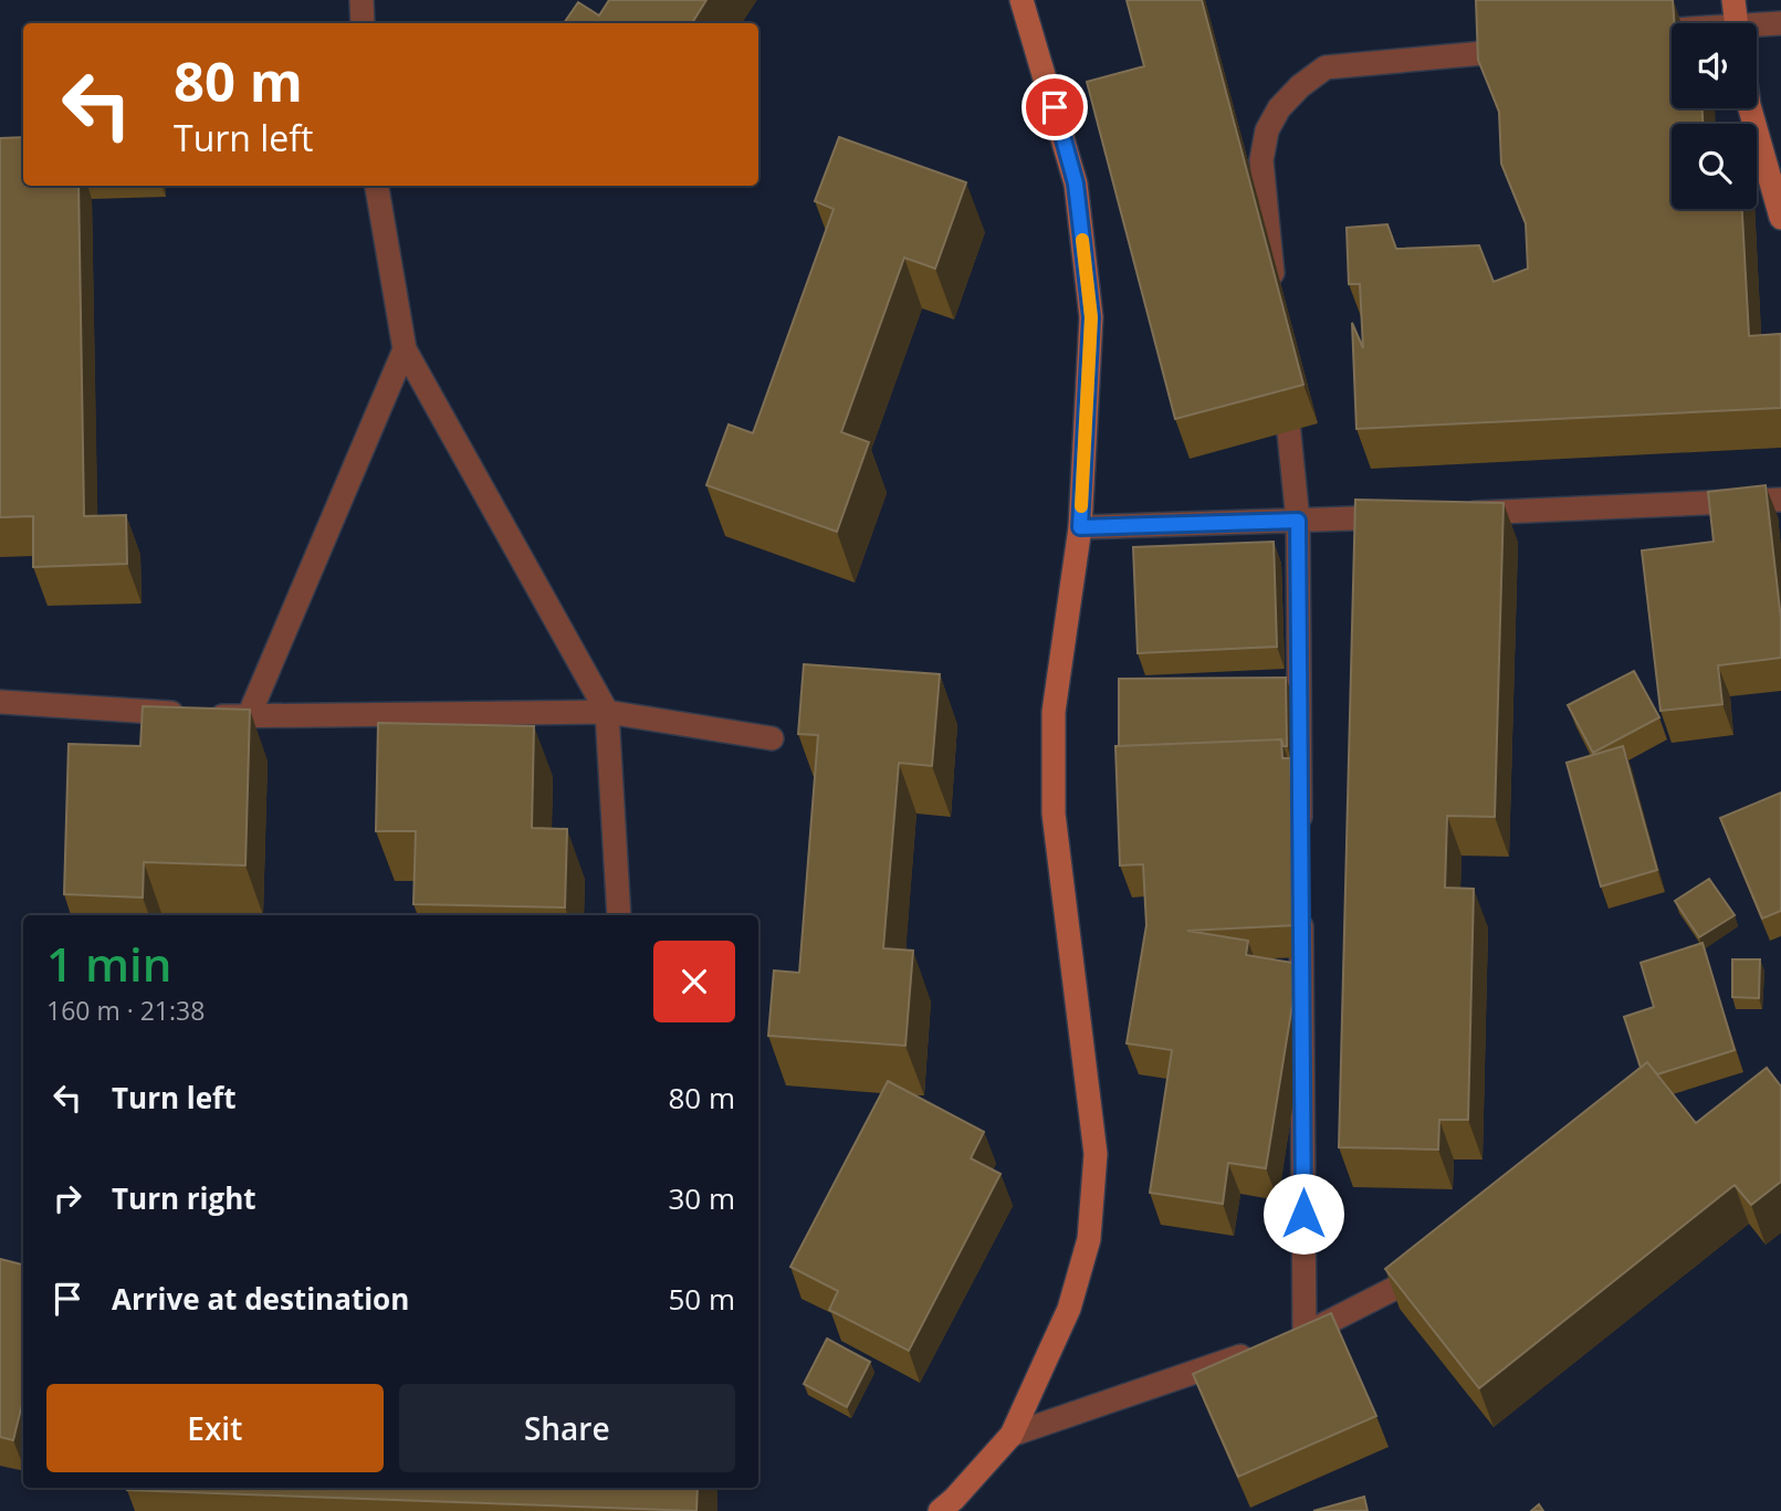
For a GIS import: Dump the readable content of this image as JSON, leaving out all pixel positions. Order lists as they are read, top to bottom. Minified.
{"page":{"turn":["80 m","Turn left"],"heading":["1 min","160 m · 21:38"],"list":[{"name":"Turn left","value":"80 m"},{"name":"Turn right","value":"30 m"},{"name":"Arrive at destination","value":"50 m"}],"buttons":["Exit","Share"]}}
